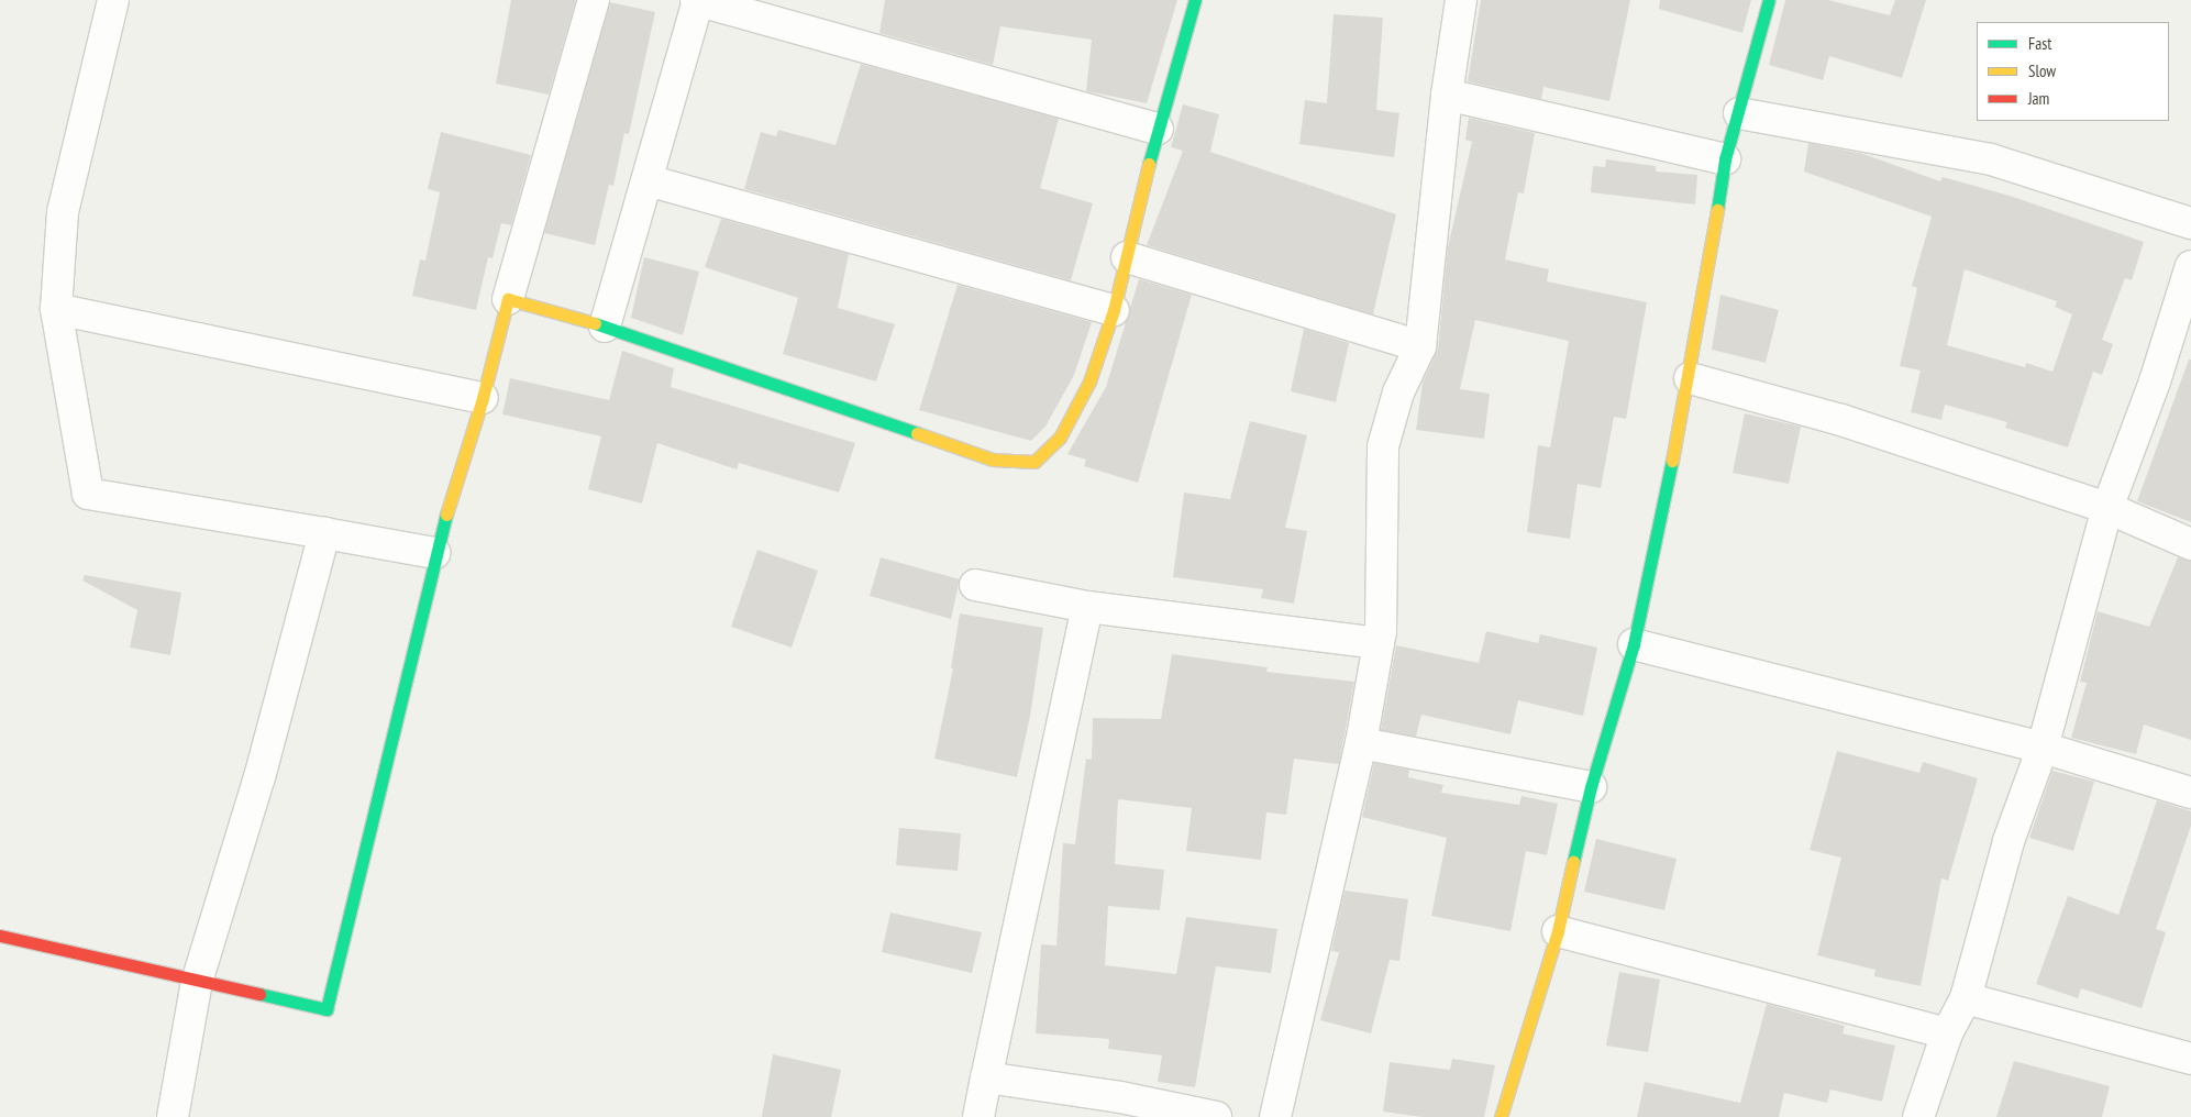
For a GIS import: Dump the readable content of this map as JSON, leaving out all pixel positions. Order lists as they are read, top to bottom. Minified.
{"legend":["Fast","Slow","Jam"]}
